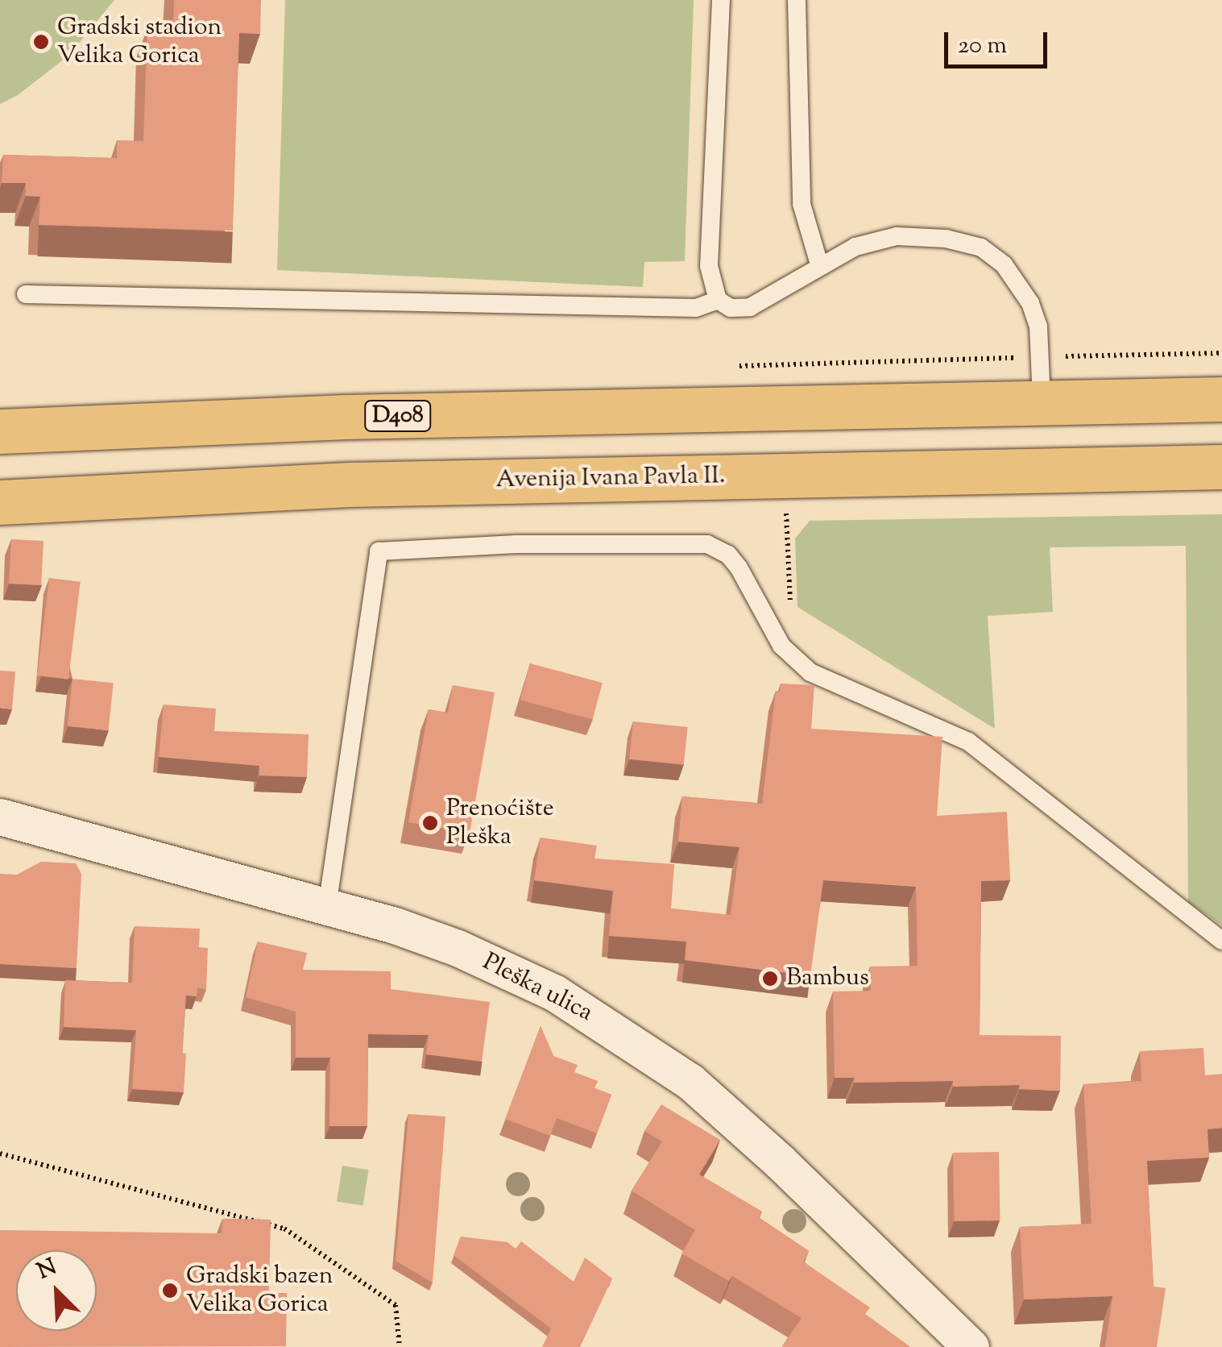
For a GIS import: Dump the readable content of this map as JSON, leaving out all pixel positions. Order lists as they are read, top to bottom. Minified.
{"streets":{"main road":["D408","Avenija Ivana Pavla II."],"street":["Pleška ulica"]},"places":["Gradski stadion Velika Gorica","Prenoćište Pleška","Bambus","Gradski bazen Velika Gorica"],"scale_bar":"20 m","north":"top left"}
